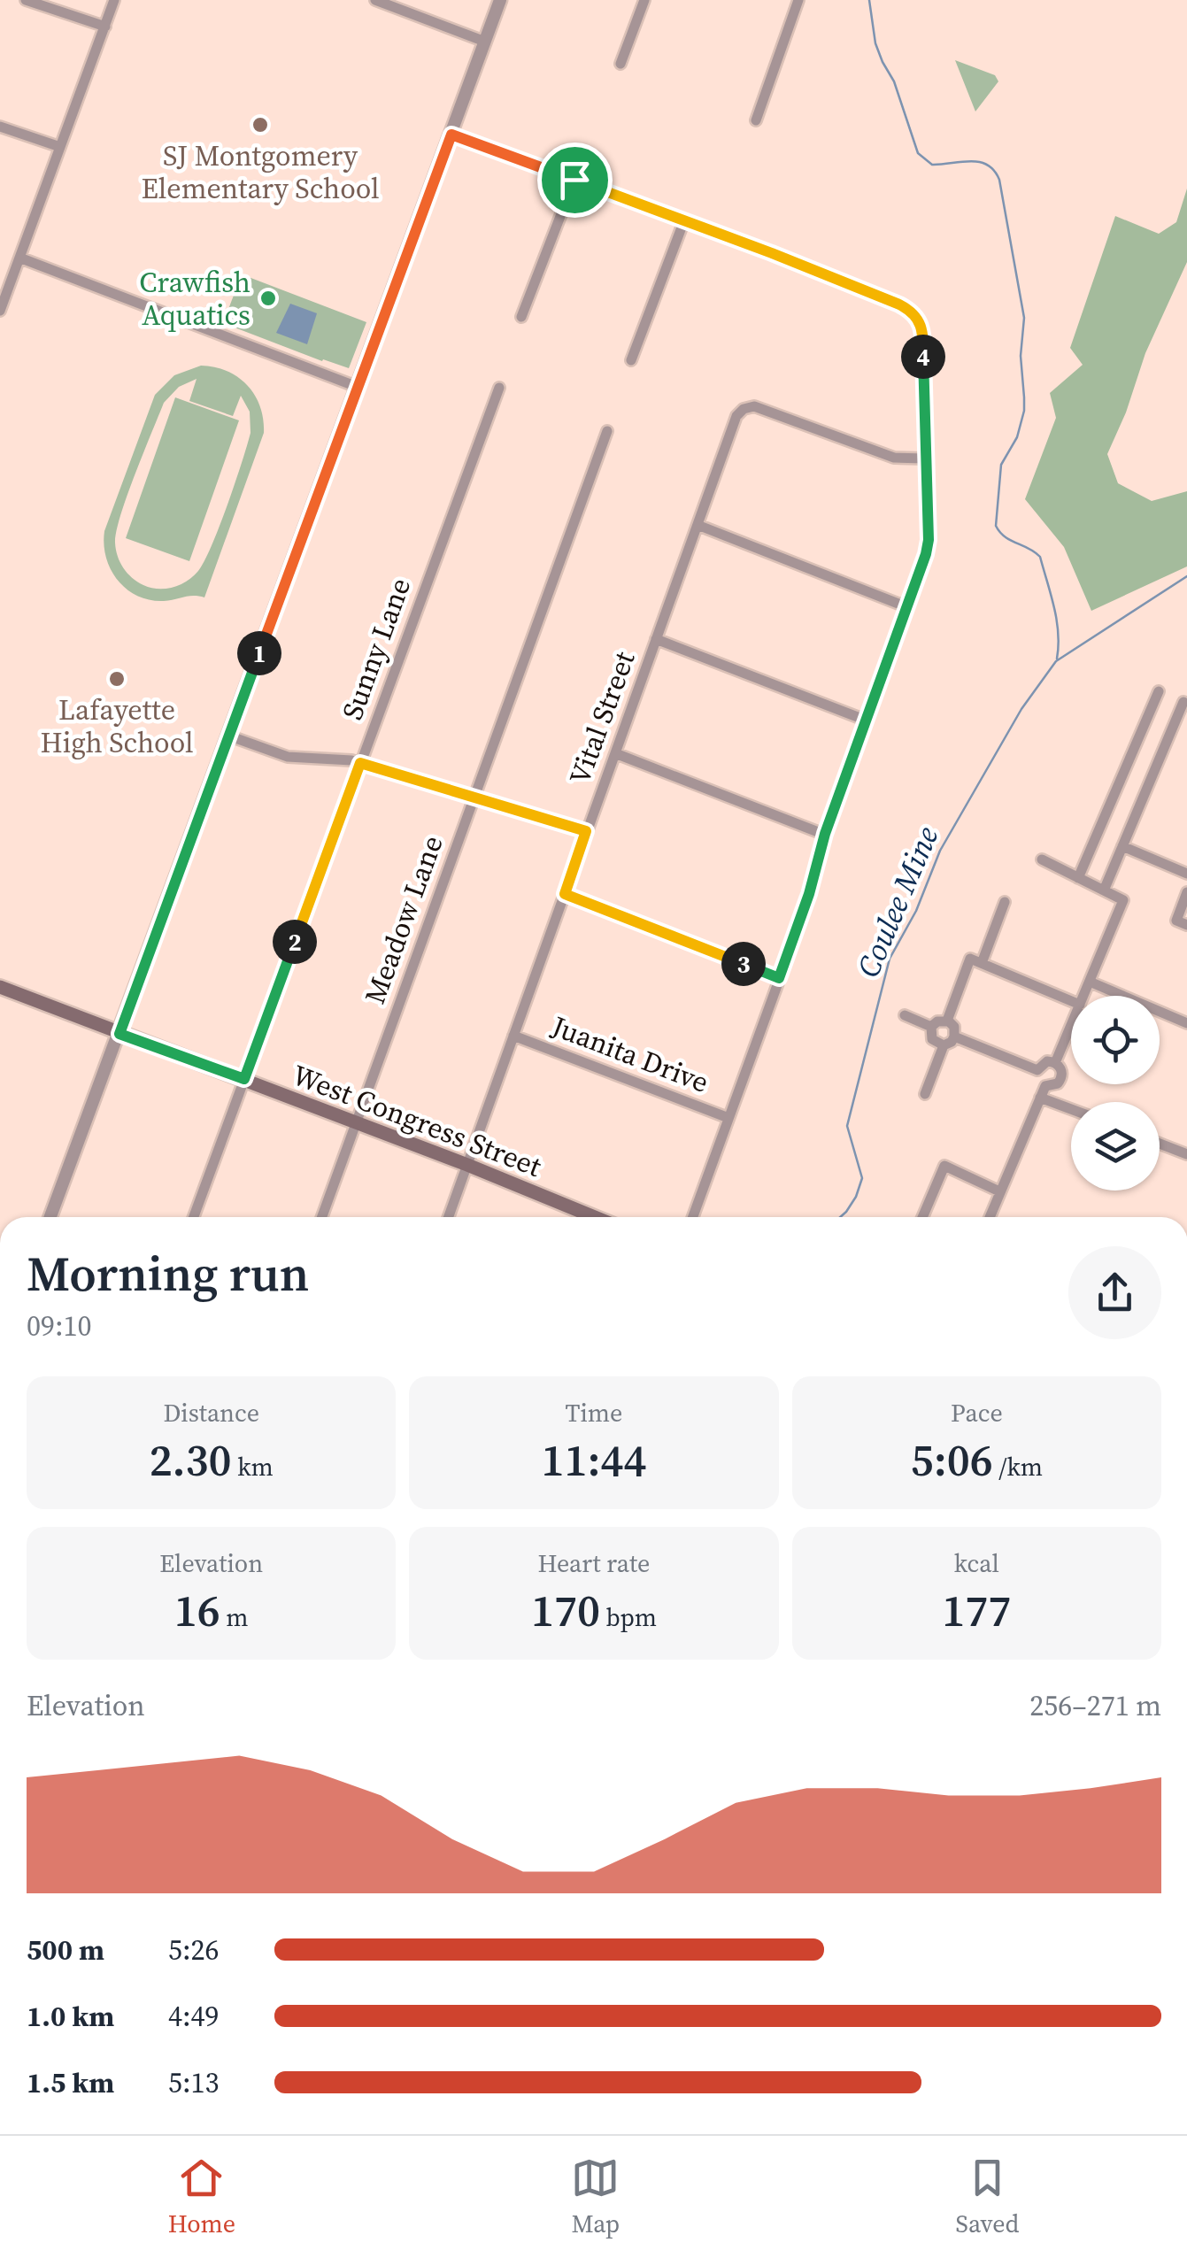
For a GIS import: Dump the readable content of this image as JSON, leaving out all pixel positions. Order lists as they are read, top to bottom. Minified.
{"streets":{"main road":["West Congress Street"],"street":["Sunny Lane","Vital Street","Meadow Lane","Juanita Drive"]},"crossings":[["Sunny Lane","West Congress Street"],["Vital Street","Juanita Drive"],["Vital Street","West Congress Street"],["Meadow Lane","West Congress Street"]],"water":["Coulee Mine"],"places":["SJ Montgomery Elementary School","Crawfish Aquatics","Lafayette High School"],"page":{"pins":["4","1","2","3"],"heading":["Morning run","09:10"],"stats":[["Distance","2.30 km"],["Time","11:44"],["Pace","5:06 /km"],["Elevation","16 m"],["Heart rate","170 bpm"],["kcal","177"]],"chart":["Elevation","256–271 m"],"list":[{"name":"500 m","note":"5:26"},{"name":"1.0 km","note":"4:49"},{"name":"1.5 km","note":"5:13"}],"tabs":["Home","Map","Saved"]}}
